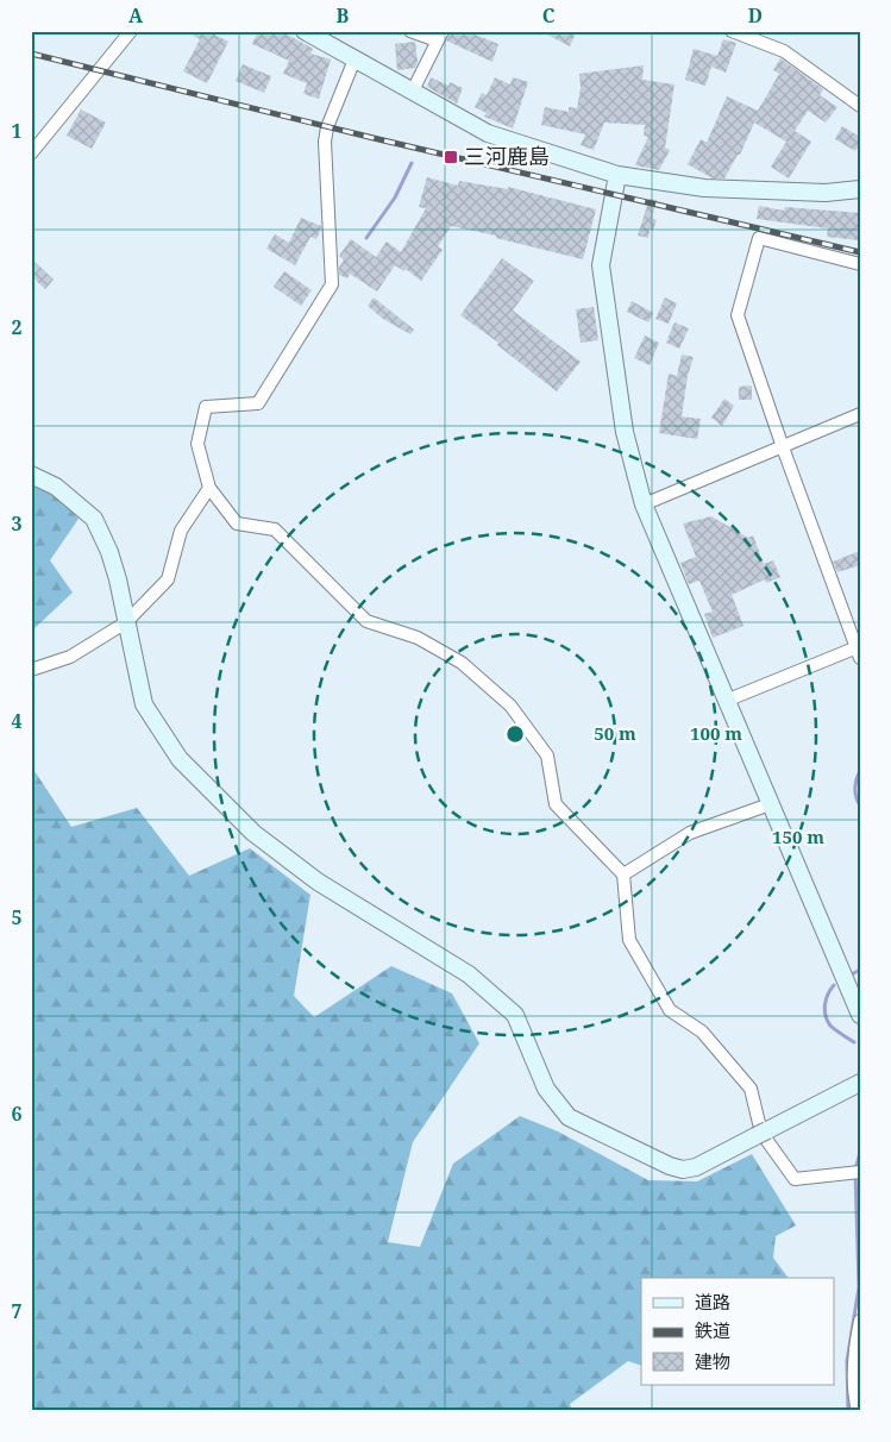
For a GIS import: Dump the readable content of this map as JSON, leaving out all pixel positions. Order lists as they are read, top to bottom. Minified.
{"places":{"transit":["三河鹿島"]},"legend":["道路","鉄道","建物"],"grid":{"columns":["A","B","C","D"],"rows":["1","2","3","4","5","6","7"]},"rings":["50 m","100 m","150 m"]}
